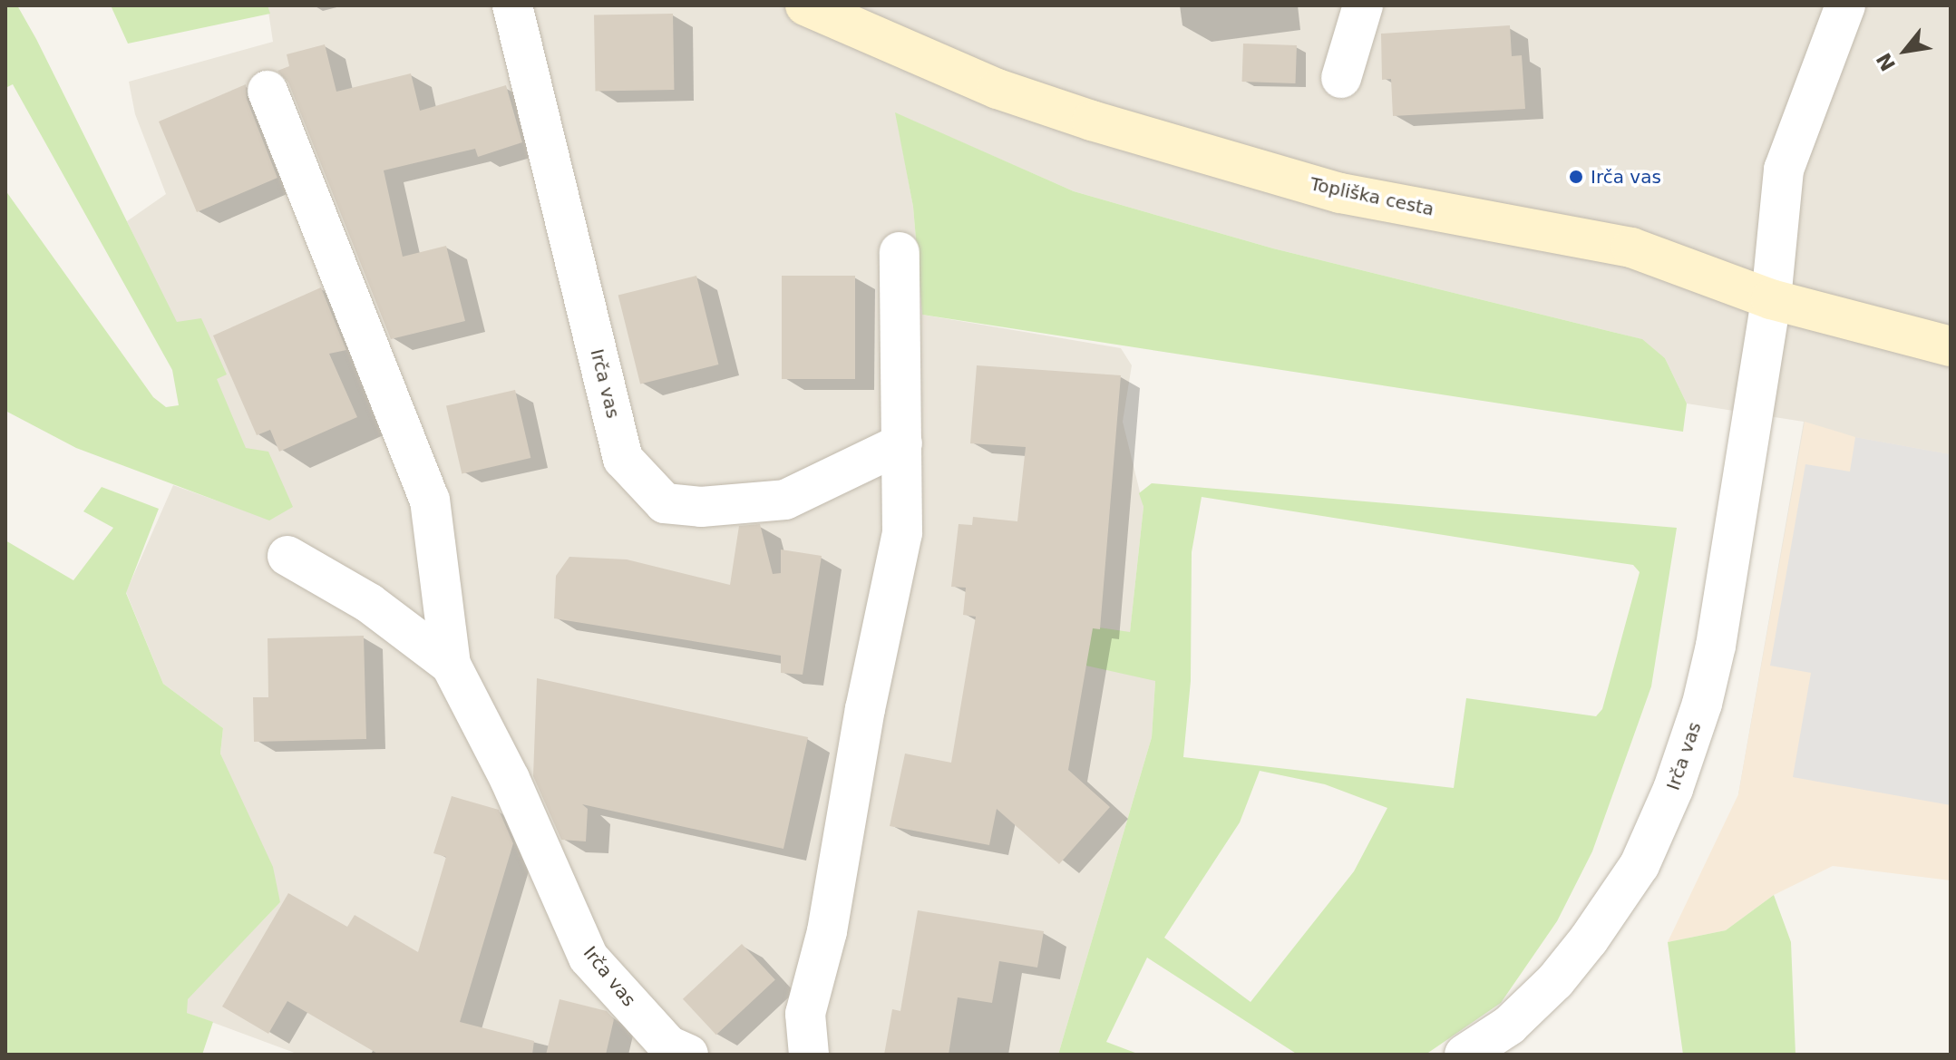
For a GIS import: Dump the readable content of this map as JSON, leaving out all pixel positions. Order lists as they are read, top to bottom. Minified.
{"streets":{"main road":["Topliška cesta"],"street":["Irča vas"]},"crossings":[["Topliška cesta","Irča vas"]],"places":["Irča vas"],"north":"bottom left"}
